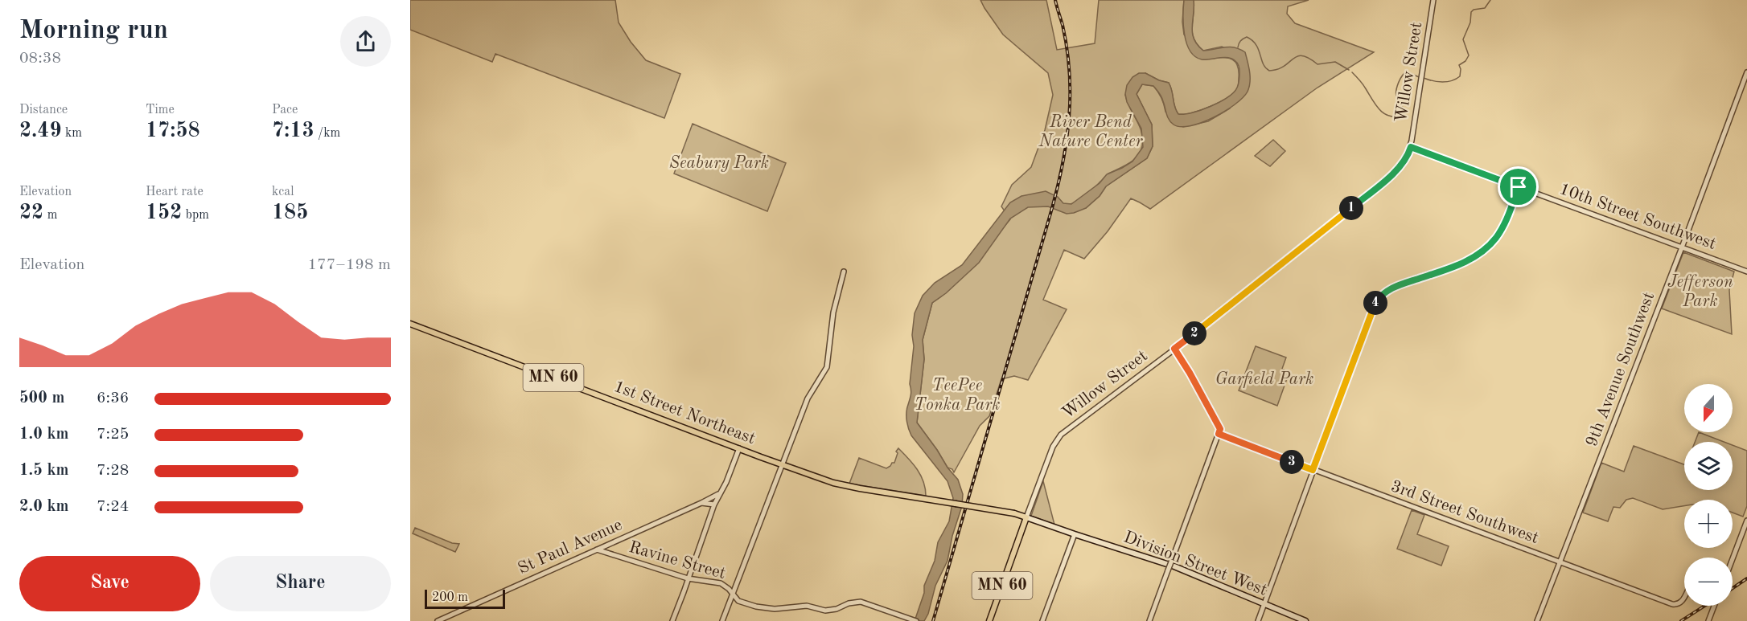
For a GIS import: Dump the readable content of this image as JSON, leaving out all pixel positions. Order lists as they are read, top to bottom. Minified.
{"streets":{"main road":["MN 60","1st Street Northeast","Division Street West"],"street":["Willow Street","10th Street Southwest","9th Avenue Southwest","3rd Street Southwest","St Paul Avenue","Ravine Street"]},"crossings":[["Willow Street","10th Street Southwest"],["Willow Street","MN 60"],["Willow Street","1st Street Northeast"],["Willow Street","Division Street West"],["10th Street Southwest","9th Avenue Southwest"],["9th Avenue Southwest","3rd Street Southwest"],["MN 60","1st Street Northeast"],["MN 60","Division Street West"],["1st Street Northeast","Division Street West"],["St Paul Avenue","Ravine Street"]],"parks":["River Bend Nature Center","Seabury Park","Jefferson Park","Garfield Park","TeePee Tonka Park"],"scale_bar":"200 m","north":"bottom","page":{"heading":["Morning run","08:38"],"stats":[["Distance","2.49 km"],["Time","17:58"],["Pace","7:13 /km"],["Elevation","22 m"],["Heart rate","152 bpm"],["kcal","185"]],"pins":["1","4","2","3"],"chart":["Elevation","177–198 m"],"list":[{"name":"500 m","note":"6:36"},{"name":"1.0 km","note":"7:25"},{"name":"1.5 km","note":"7:28"},{"name":"2.0 km","note":"7:24"}],"map_buttons":["+","−"],"buttons":["Save","Share"],"scale":"200 m"}}
